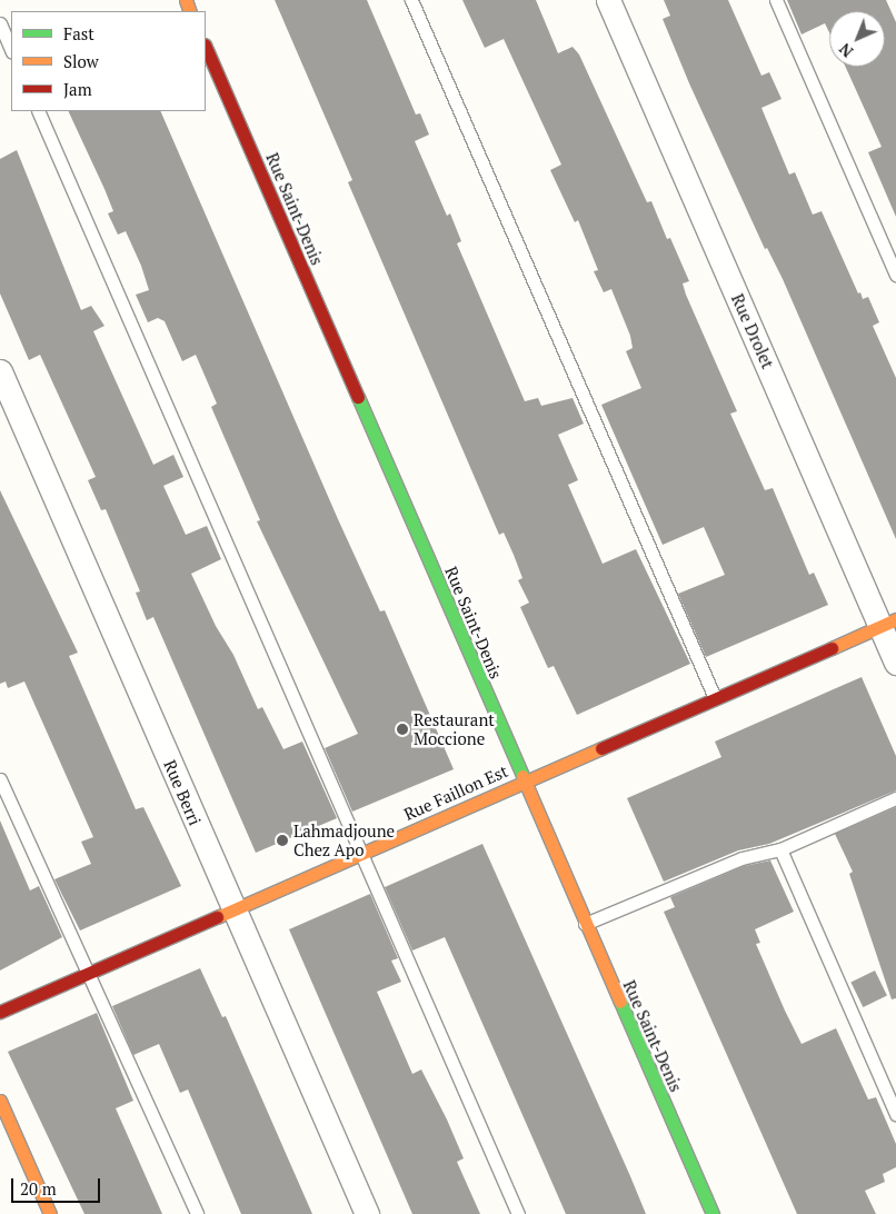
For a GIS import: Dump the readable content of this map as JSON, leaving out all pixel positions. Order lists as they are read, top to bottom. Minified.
{"streets":{"main road":["Rue Saint-Denis","Rue Faillon Est"],"street":["Rue Drolet","Rue Berri"]},"crossings":[["Rue Saint-Denis","Rue Faillon Est"],["Rue Drolet","Rue Faillon Est"],["Rue Berri","Rue Faillon Est"]],"places":["Restaurant Moccione","Lahmadjoune Chez Apo"],"legend":["Fast","Slow","Jam"],"scale_bar":"20 m","north":"bottom left"}
